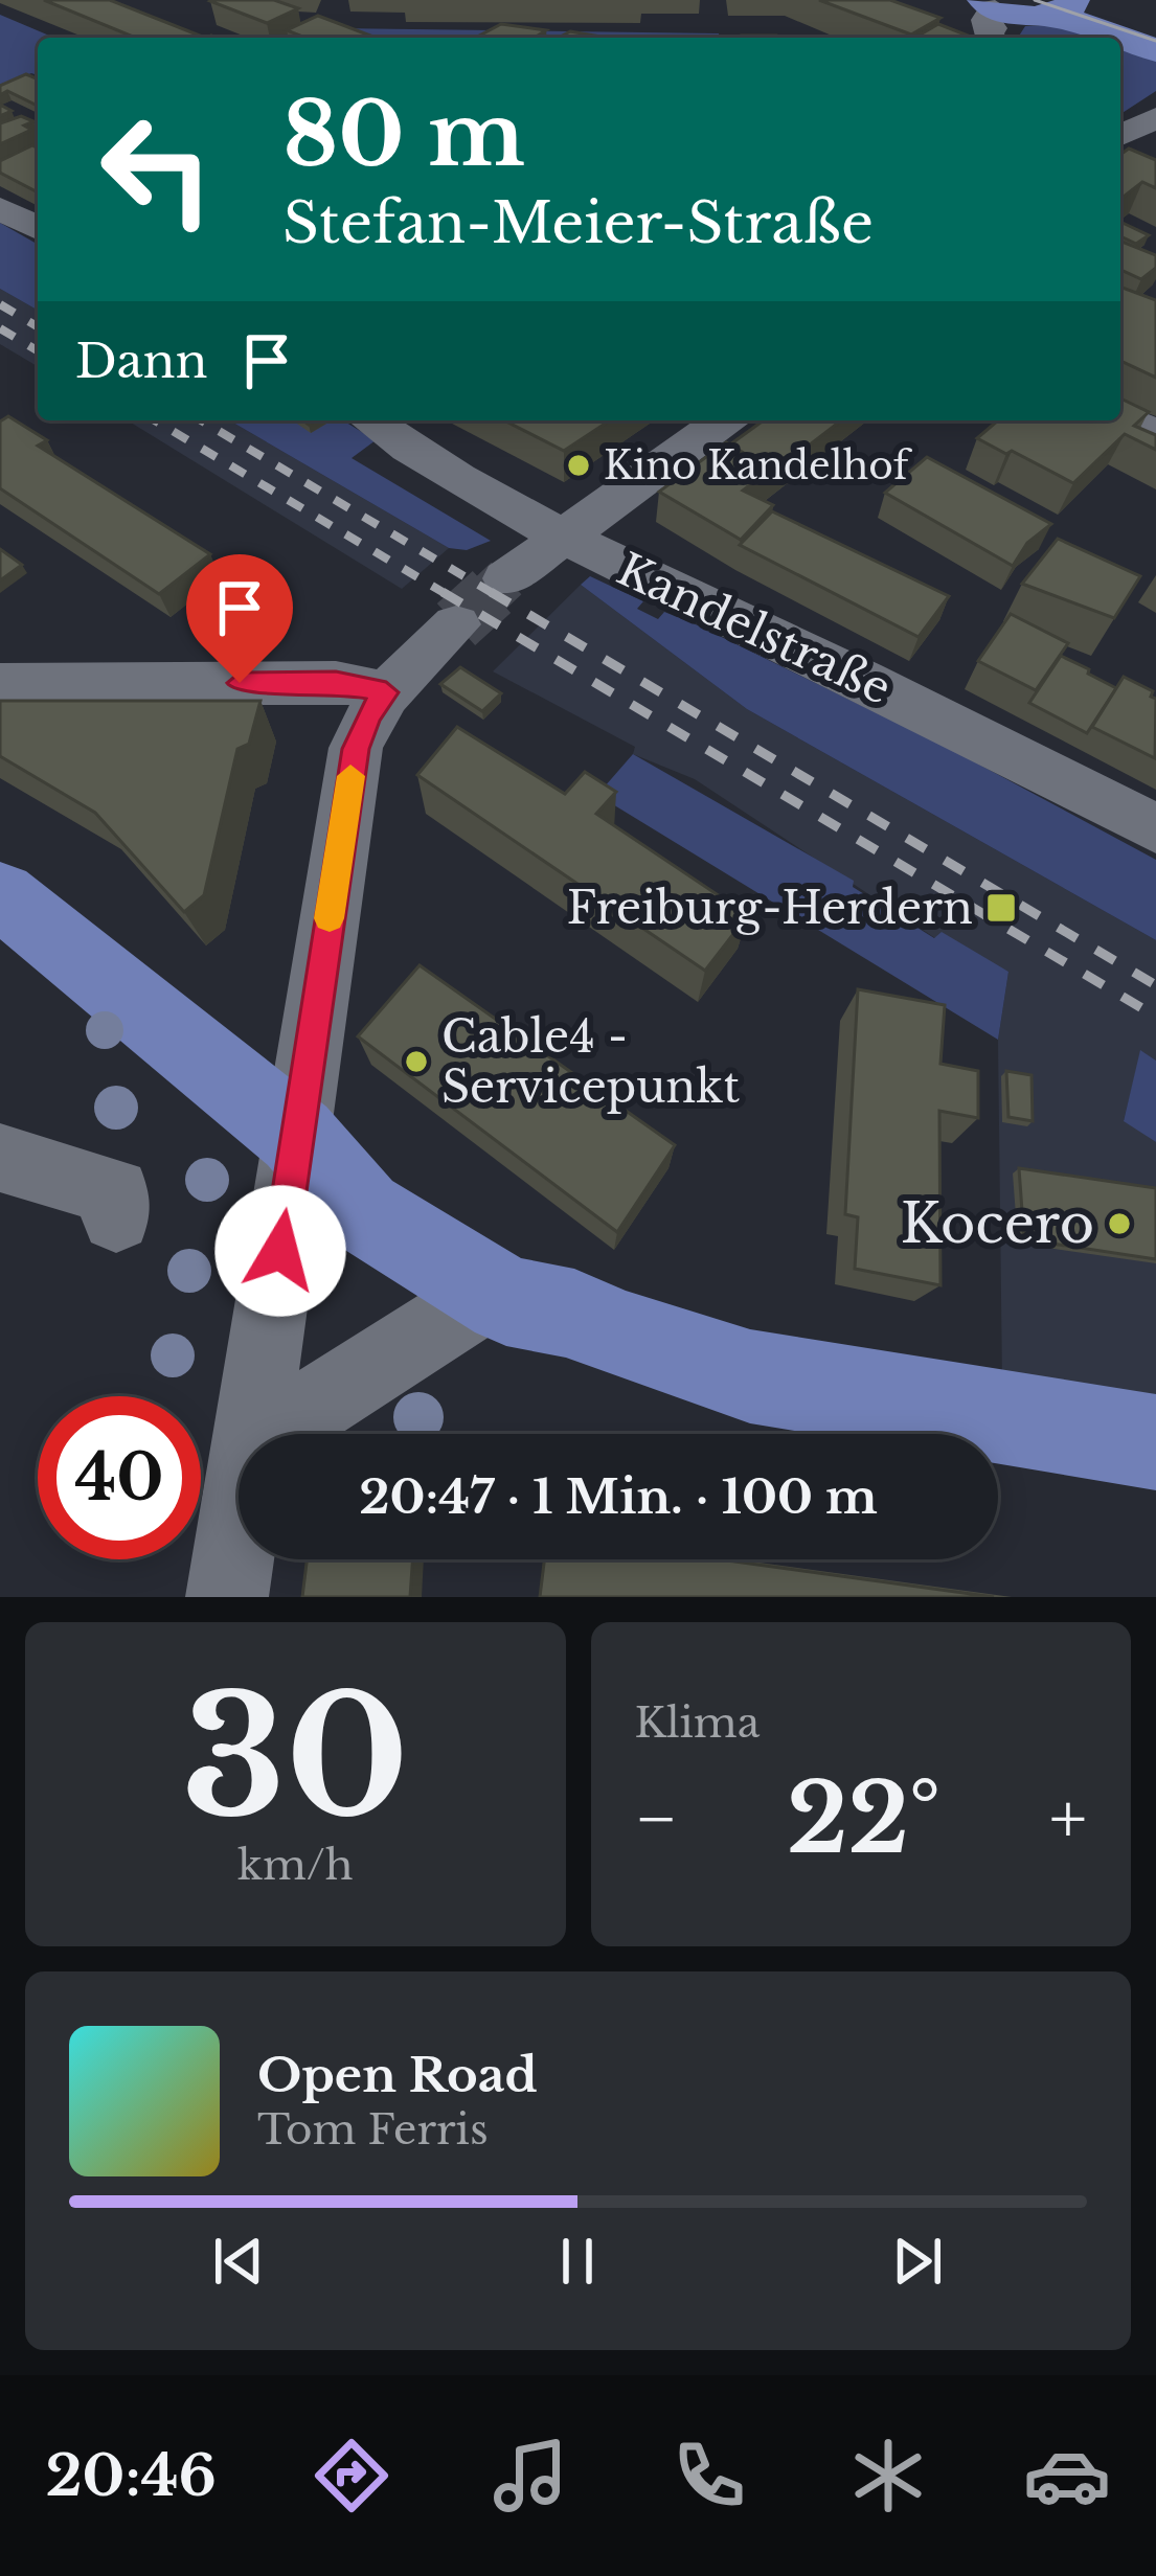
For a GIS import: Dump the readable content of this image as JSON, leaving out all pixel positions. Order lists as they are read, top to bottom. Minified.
{"streets":{"street":["Kandelstraße"]},"places":{"other":["Kino Kandelhof","Cable4 - Servicepunkt","Kocero"],"transit":["Freiburg-Herdern"]},"page":{"turn":["80 m","Stefan-Meier-Straße"],"then":"Dann","limit":"40","trip":"20:47 · 1 Min. · 100 m","tile":[["30","km/h"],"Klima"],"heat":["−","22°","+"],"song":["Open Road","Tom Ferris"],"tabs":"20:46"}}
